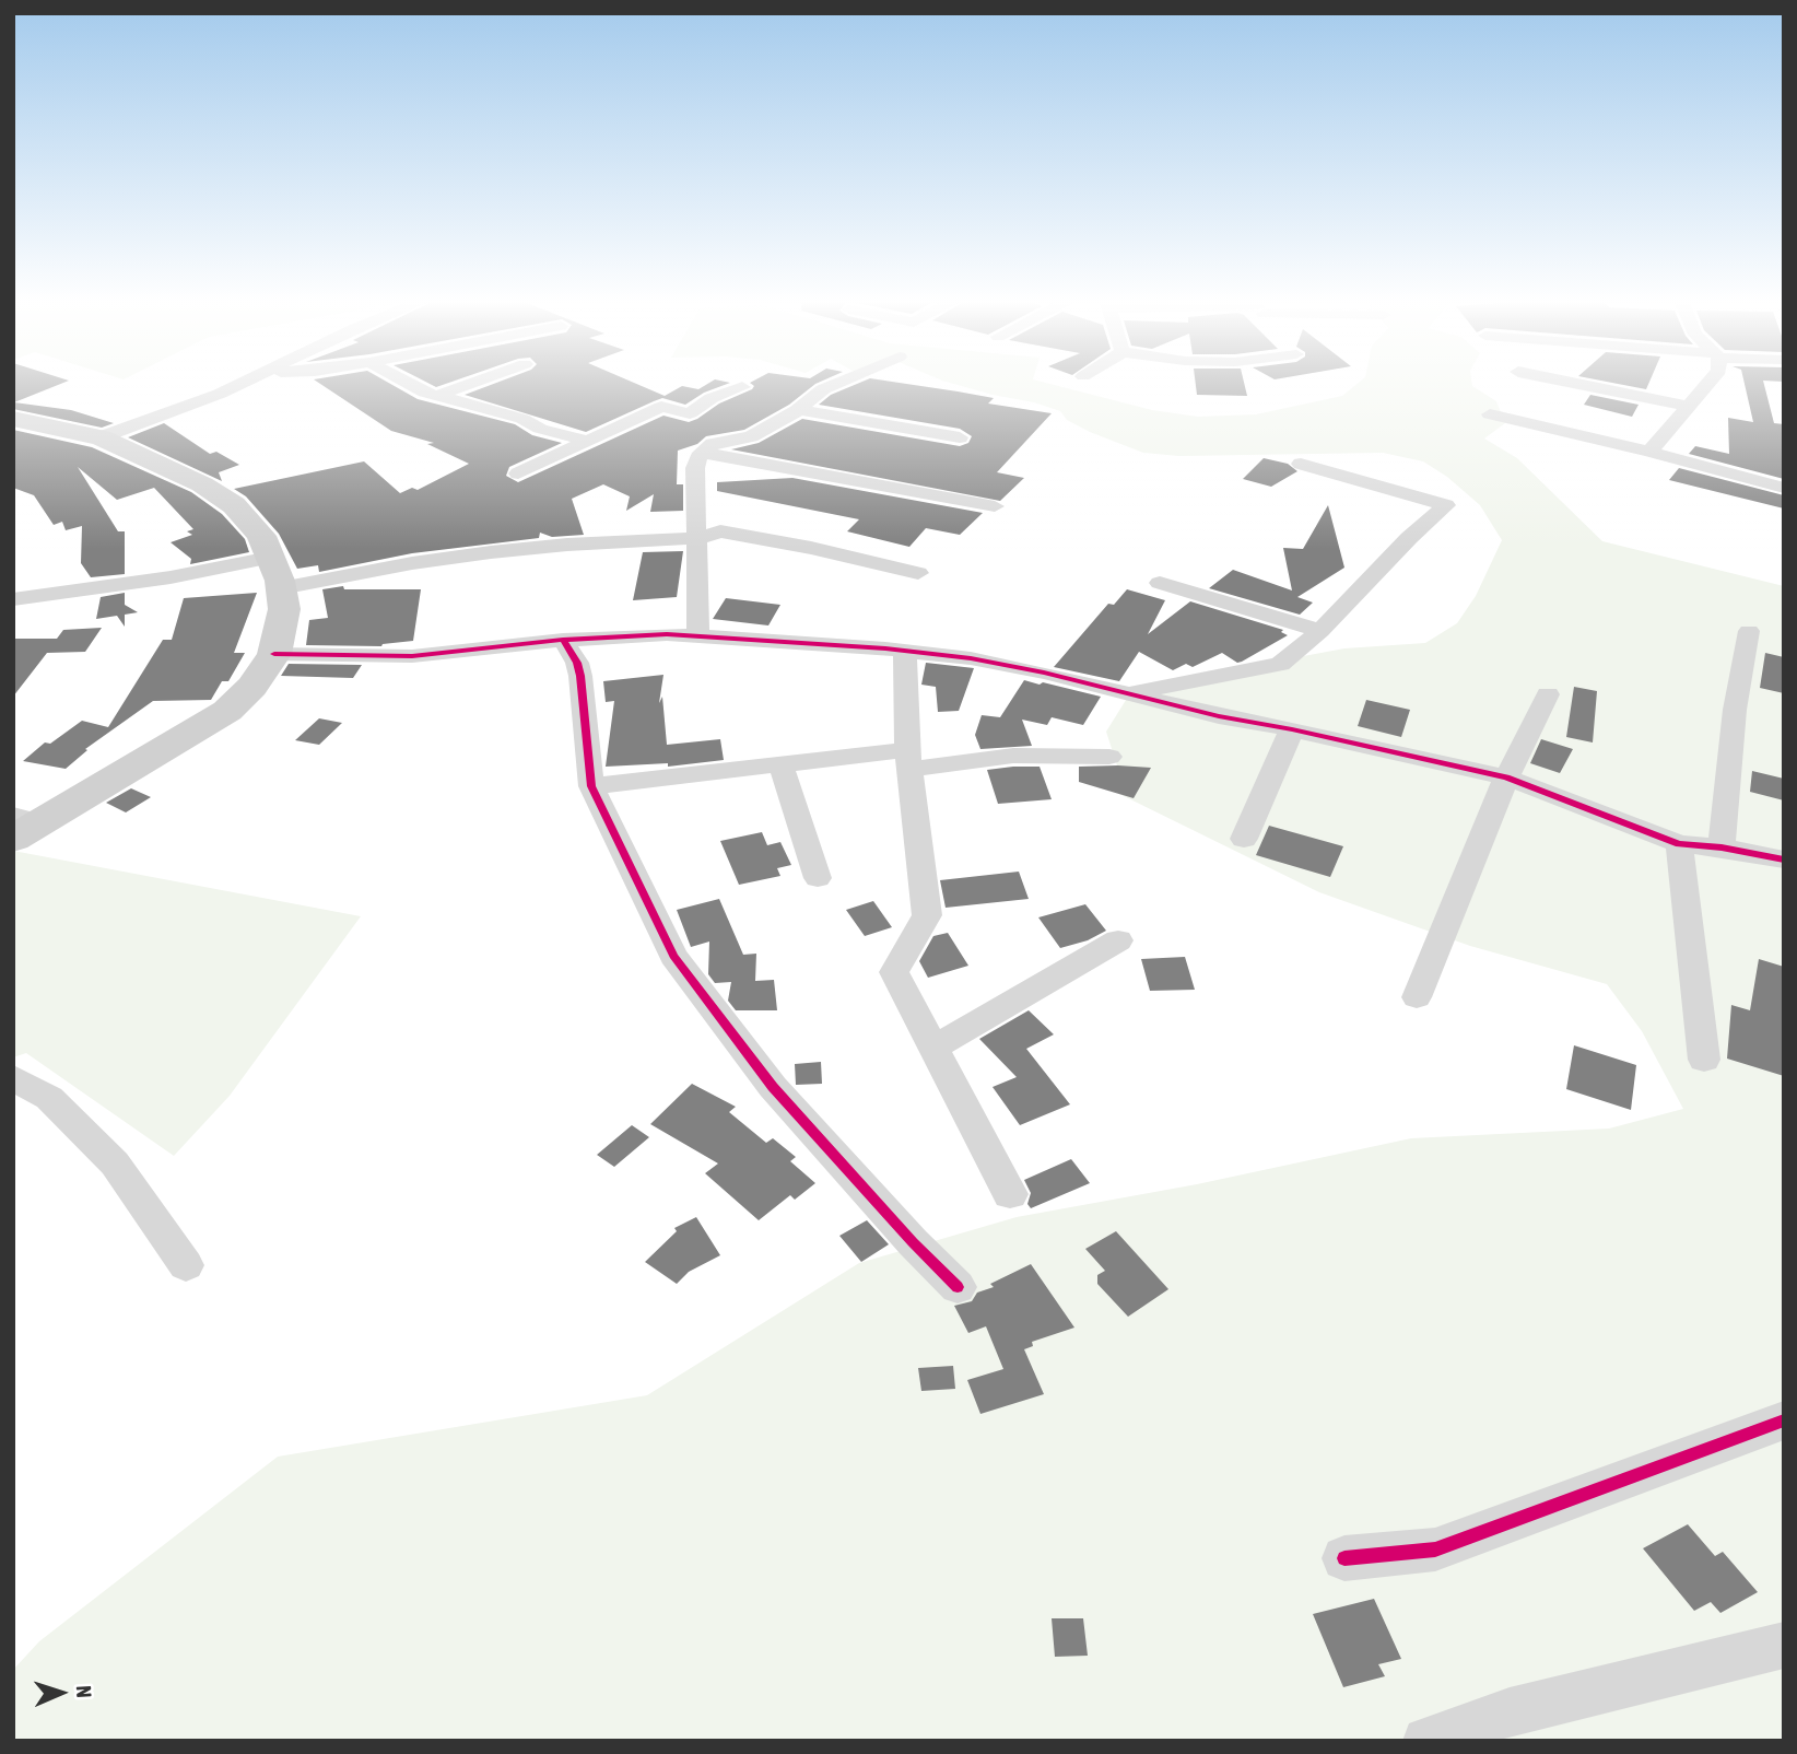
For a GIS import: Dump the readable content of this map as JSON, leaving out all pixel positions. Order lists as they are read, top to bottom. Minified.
{"north":"right"}
